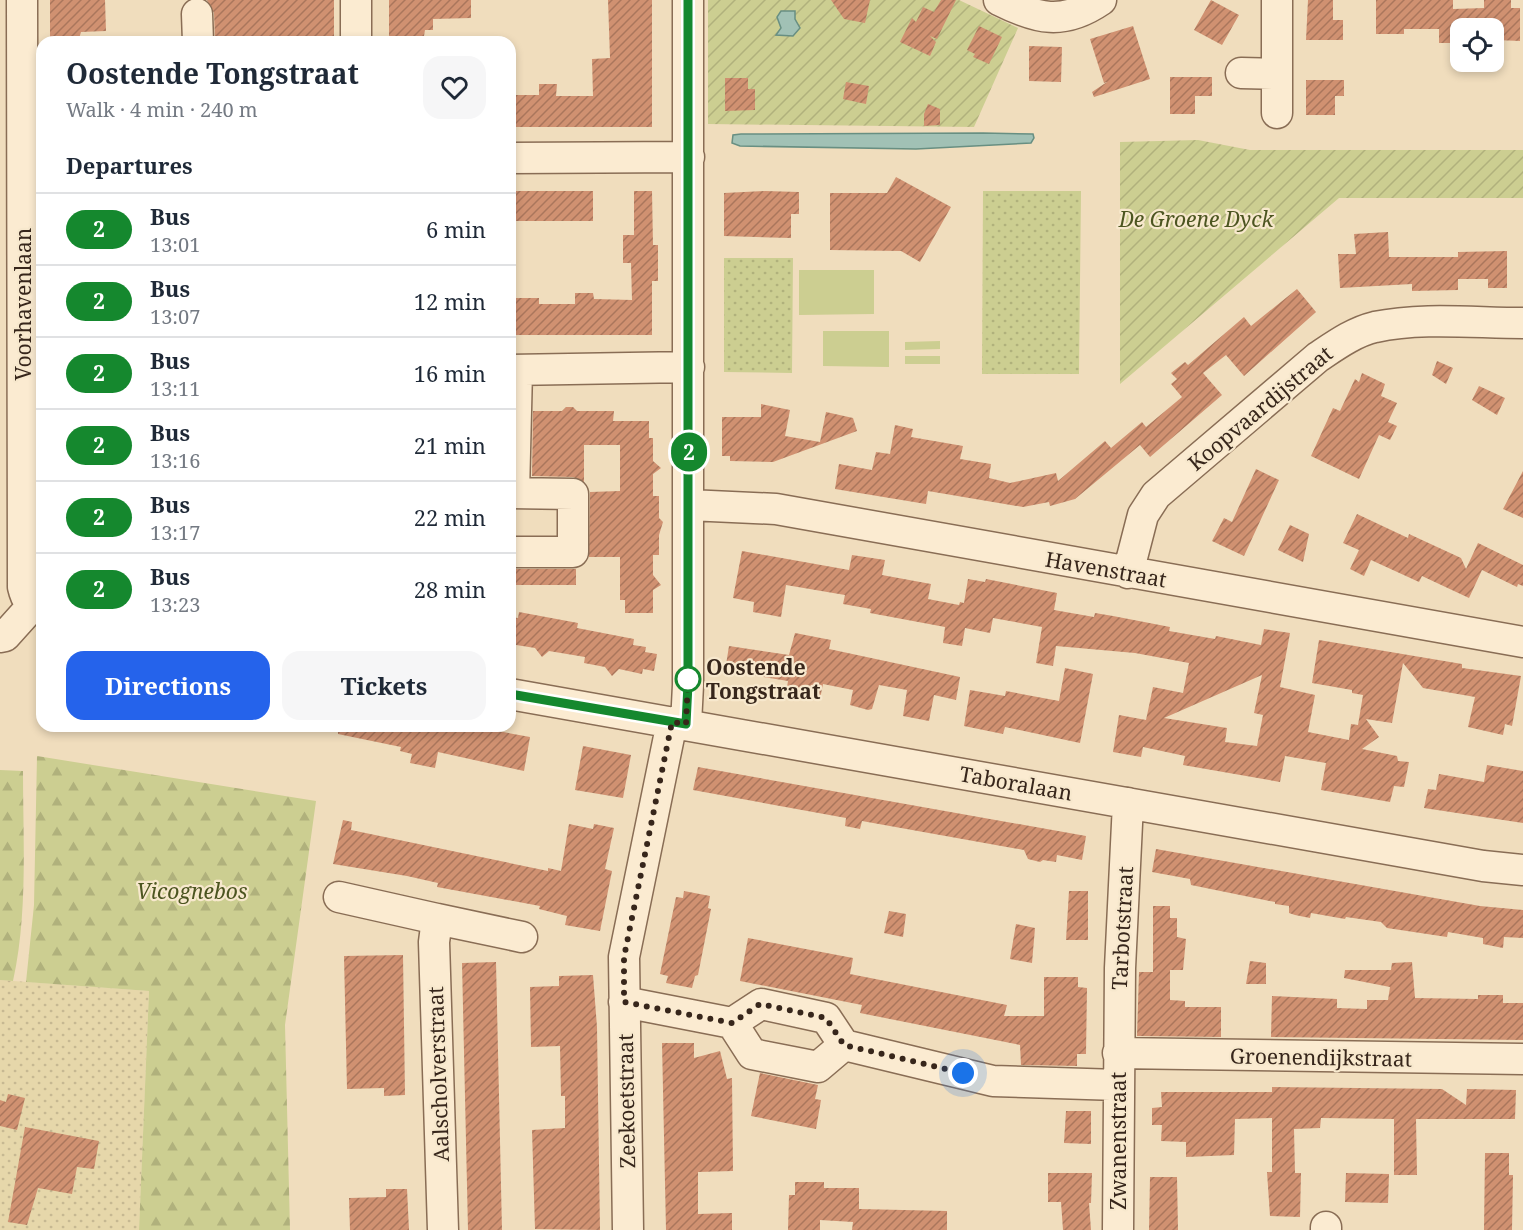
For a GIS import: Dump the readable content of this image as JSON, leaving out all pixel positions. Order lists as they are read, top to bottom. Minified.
{"streets":{"street":["Voorhavenlaan","Koopvaardijstraat","Havenstraat","Taboralaan","Tarbotstraat","Groenendijkstraat","Aalscholverstraat","Zeekoetstraat","Zwanenstraat"]},"crossings":[["Koopvaardijstraat","Havenstraat"],["Havenstraat","Zeekoetstraat"],["Taboralaan","Tarbotstraat"],["Taboralaan","Zeekoetstraat"],["Tarbotstraat","Groenendijkstraat"],["Tarbotstraat","Zwanenstraat"],["Groenendijkstraat","Zwanenstraat"]],"parks":["De Groene Dyck","Vicognebos"],"places":["Oostende Tongstraat"],"lines":["bus line 2"],"page":{"on_map":"2","heading":[["Oostende Tongstraat","Walk · 4 min · 240 m"],"Departures"],"list":[{"mark":"2","name":"Bus","note":"13:01","value":"6 min"},{"mark":"2","name":"Bus","note":"13:07","value":"12 min"},{"mark":"2","name":"Bus","note":"13:11","value":"16 min"},{"mark":"2","name":"Bus","note":"13:16","value":"21 min"},{"mark":"2","name":"Bus","note":"13:17","value":"22 min"},{"mark":"2","name":"Bus","note":"13:23","value":"28 min"}],"buttons":["Directions","Tickets"]}}
